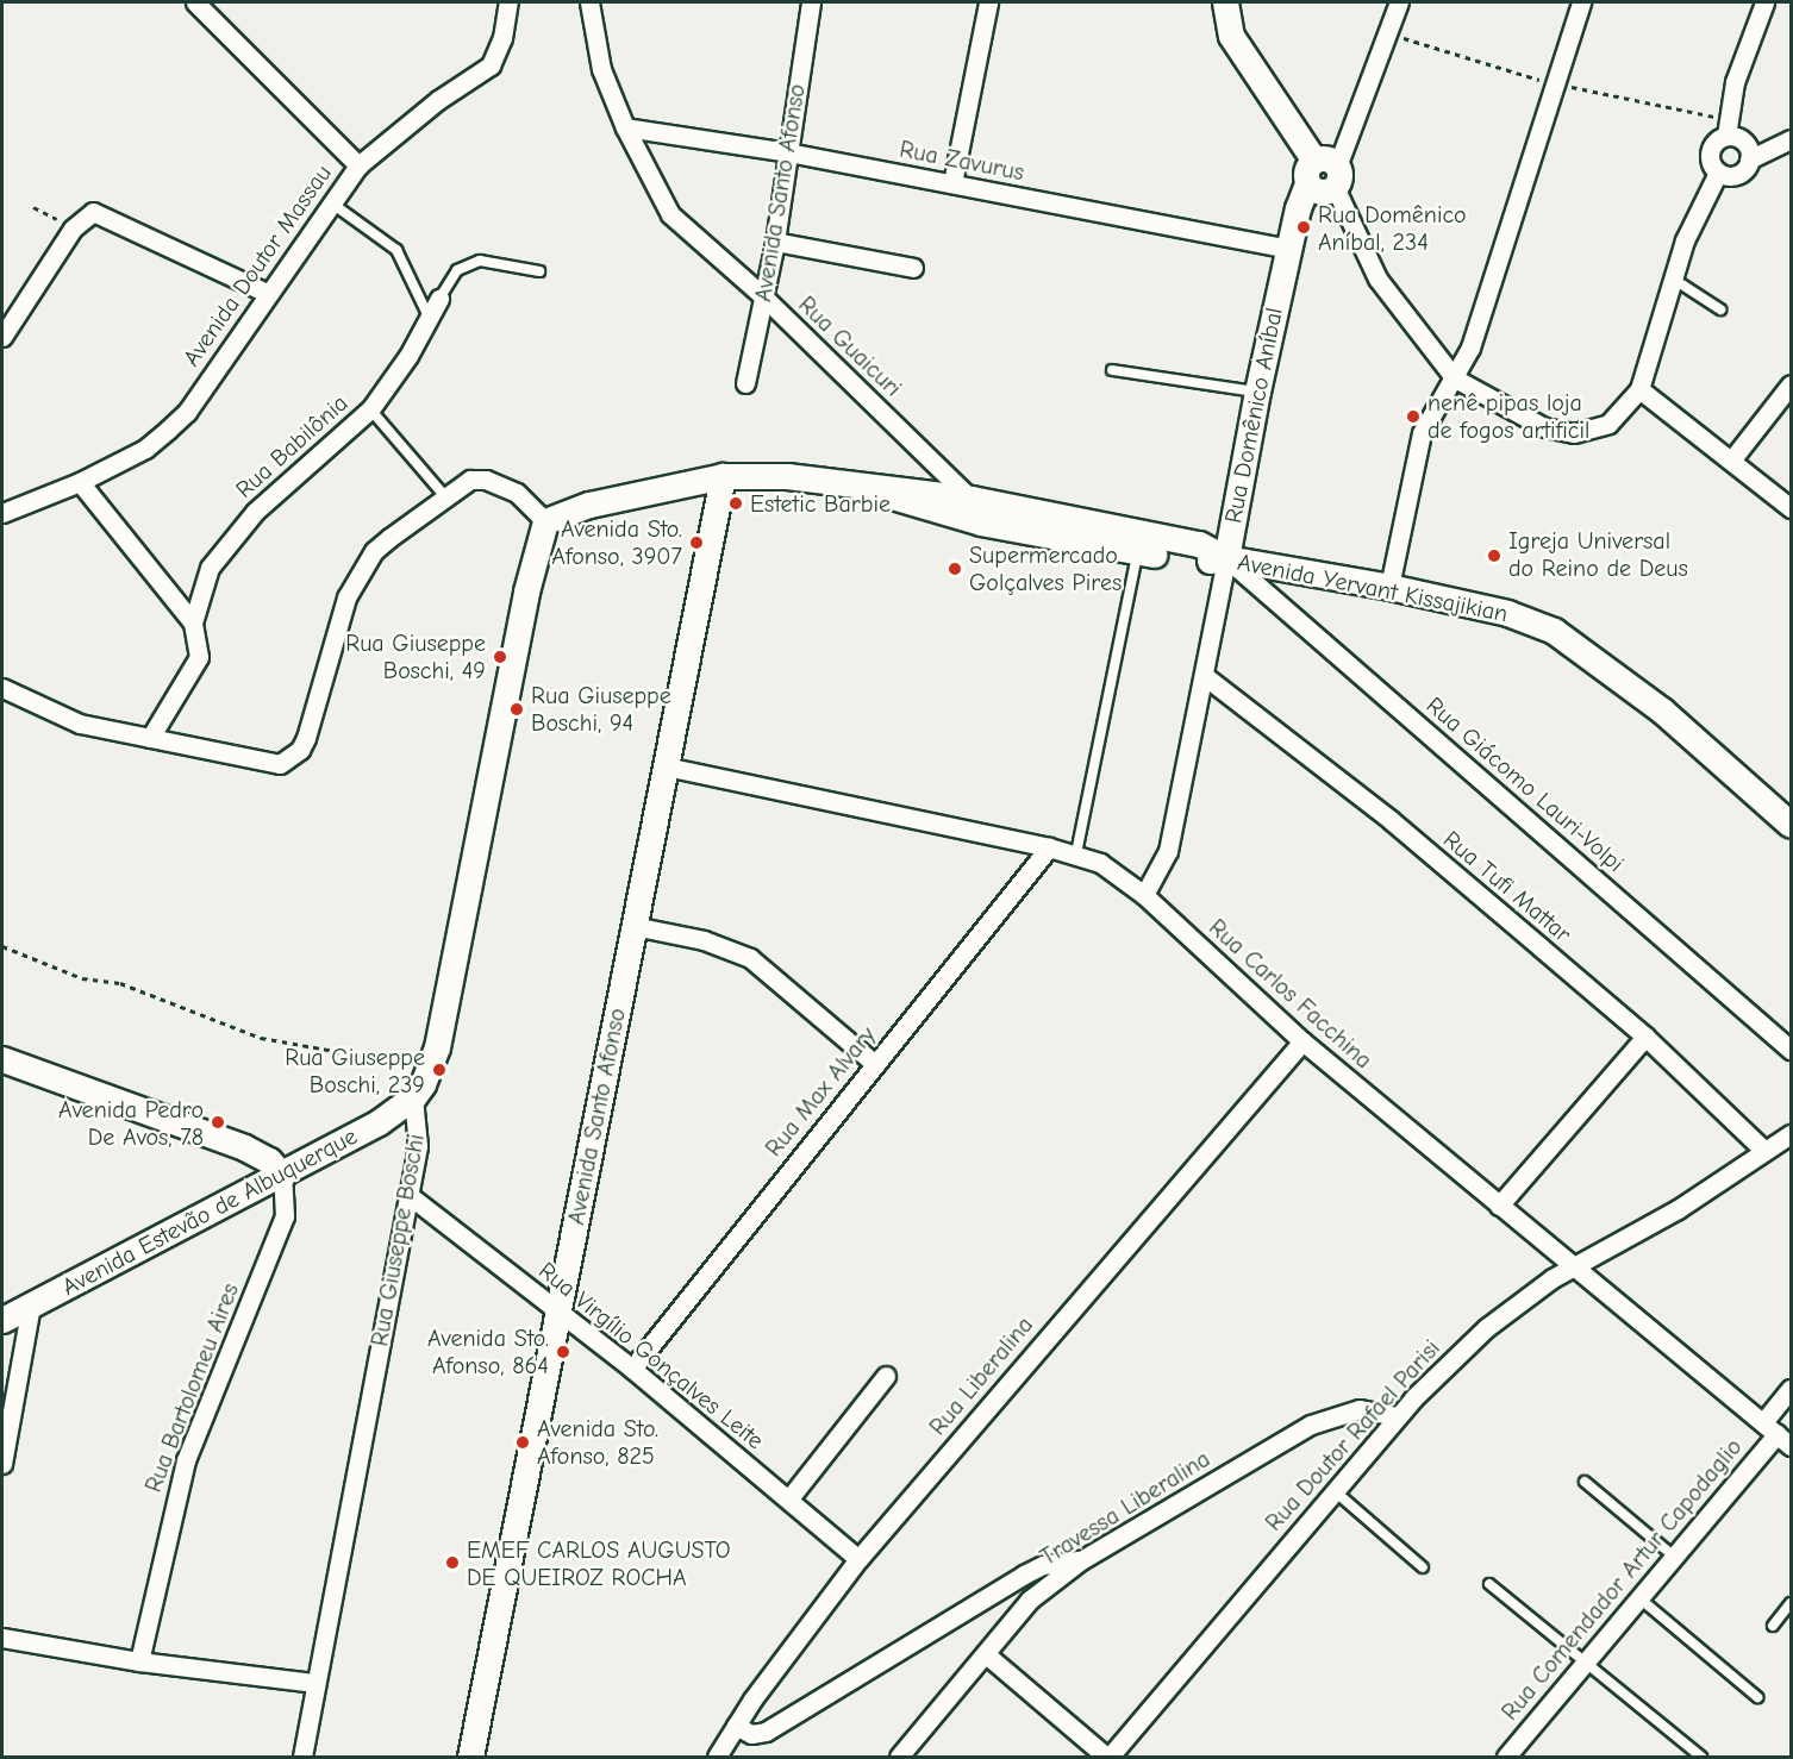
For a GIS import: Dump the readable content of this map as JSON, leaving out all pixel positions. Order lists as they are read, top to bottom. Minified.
{"streets":{"main road":["Avenida Santo Afonso","Rua Domênico Aníbal","Avenida Yervant Kissajikian","Avenida Estevão de Albuquerque"],"street":["Rua Zavurus","Avenida Doutor Massau","Rua Guaicuri","Rua Babilônia","Rua Giácomo Lauri-Volpi","Rua Tufi Mattar","Rua Carlos Facchina","Rua Max Alvary","Rua Giuseppe Boschi","Rua Virgílio Gonçalves Leite","Rua Liberalina","Rua Bartolomeu Aires","Rua Doutor Rafael Parisi","Travessa Liberalina","Rua Comendador Artur Capodaglio"]},"crossings":[["Rua Zavurus","Avenida Santo Afonso"],["Rua Zavurus","Rua Guaicuri"],["Rua Zavurus","Rua Domênico Aníbal"],["Avenida Santo Afonso","Rua Guaicuri"],["Avenida Santo Afonso","Avenida Yervant Kissajikian"],["Avenida Santo Afonso","Rua Carlos Facchina"],["Avenida Santo Afonso","Rua Virgílio Gonçalves Leite"],["Rua Guaicuri","Avenida Yervant Kissajikian"],["Rua Domênico Aníbal","Avenida Yervant Kissajikian"],["Rua Domênico Aníbal","Rua Giácomo Lauri-Volpi"],["Rua Domênico Aníbal","Rua Tufi Mattar"],["Rua Domênico Aníbal","Rua Carlos Facchina"],["Avenida Yervant Kissajikian","Rua Giácomo Lauri-Volpi"],["Rua Tufi Mattar","Rua Doutor Rafael Parisi"],["Rua Carlos Facchina","Rua Max Alvary"],["Rua Carlos Facchina","Rua Liberalina"],["Rua Carlos Facchina","Rua Doutor Rafael Parisi"],["Rua Carlos Facchina","Rua Comendador Artur Capodaglio"],["Rua Max Alvary","Rua Virgílio Gonçalves Leite"],["Avenida Estevão de Albuquerque","Rua Giuseppe Boschi"],["Avenida Estevão de Albuquerque","Rua Bartolomeu Aires"],["Rua Giuseppe Boschi","Rua Virgílio Gonçalves Leite"],["Rua Virgílio Gonçalves Leite","Rua Liberalina"],["Rua Doutor Rafael Parisi","Travessa Liberalina"]],"places":["Rua Domênico Aníbal, 234","nenê pipas loja de fogos artificil","Estetic Barbie","Avenida Sto. Afonso, 3907","Igreja Universal do Reino de Deus","Supermercado Golçalves Pires","Rua Giuseppe Boschi, 49","Rua Giuseppe Boschi, 94","Rua Giuseppe Boschi, 239","Avenida Pedro De Avos, 78","Avenida Sto. Afonso, 864","Avenida Sto. Afonso, 825","EMEF CARLOS AUGUSTO DE QUEIROZ ROCHA"]}
